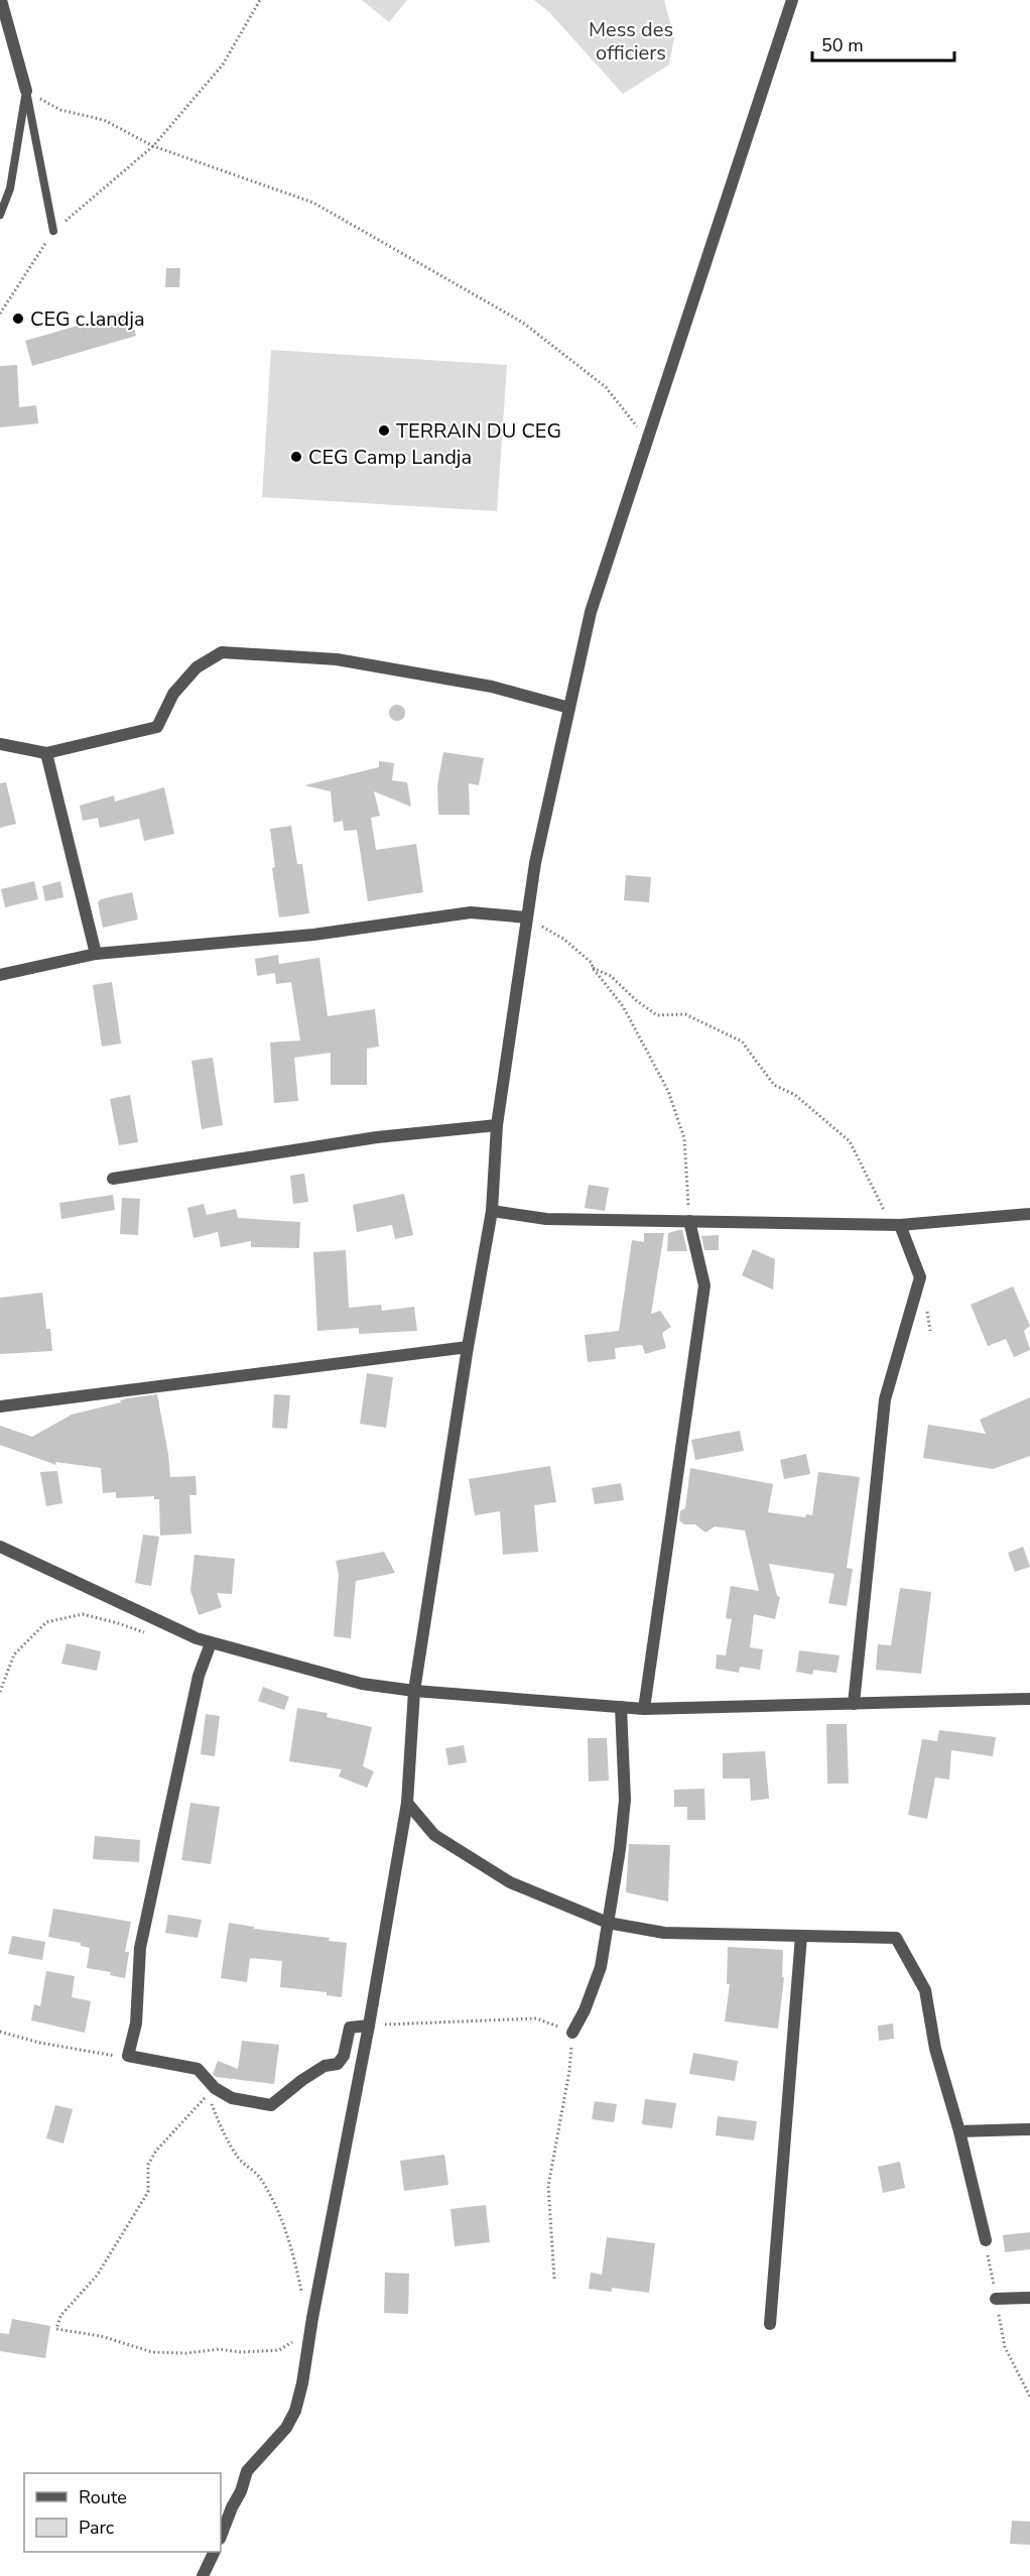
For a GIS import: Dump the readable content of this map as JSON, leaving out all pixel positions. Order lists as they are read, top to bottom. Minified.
{"parks":["Mess des officiers"],"places":["CEG c.landja","TERRAIN DU CEG","CEG Camp Landja"],"legend":["Route","Parc"],"scale_bar":"50 m"}
